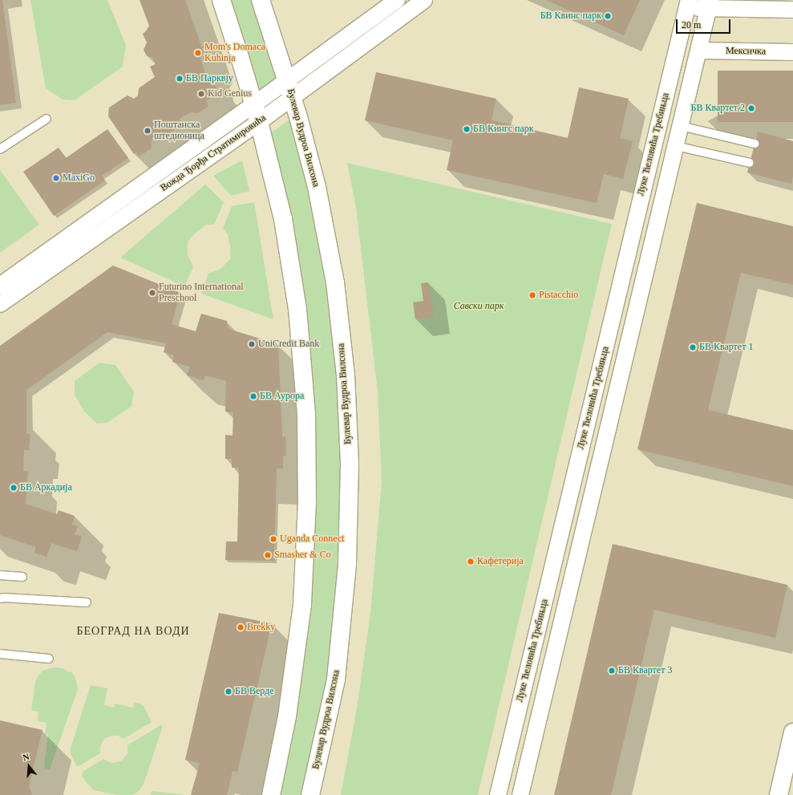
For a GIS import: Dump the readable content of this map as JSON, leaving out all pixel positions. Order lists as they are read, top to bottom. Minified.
{"streets":{"main road":["Булевар Вудроа Вилсона"],"street":["Мексичка","Луке Ћеловића Требињца","Вожда Ђорђа Стратимировића"]},"crossings":[["Булевар Вудроа Вилсона","Вожда Ђорђа Стратимировића"]],"districts":["БЕОГРАД НА ВОДИ"],"parks":["Савски парк"],"places":["БВ Квинс парк","Mom's Domaca Kuhinja","БВ Парквју","Kid Genius","БВ Квартет 2","БВ Кингс парк","Поштанска штедионица","MaxiGo","Futurino International Preschool","Pistacchio","UniCredit Bank","БВ Квартет 1","БВ Аурора","БВ Аркадија","Uganda Connect","Smasher & Co","Кафетерија","Brekky","БВ Квартет 3","БВ Верде"],"scale_bar":"20 m","north":"top"}
